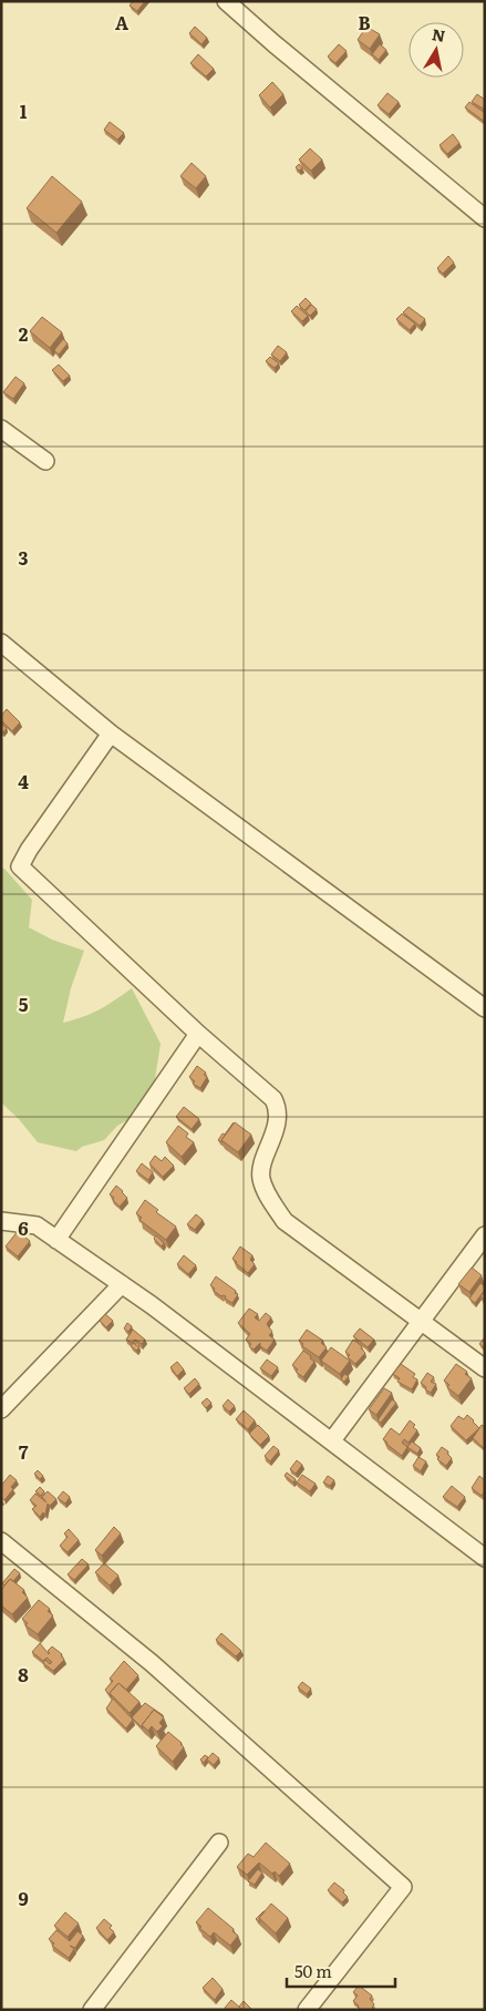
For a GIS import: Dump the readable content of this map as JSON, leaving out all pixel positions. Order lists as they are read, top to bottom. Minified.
{"scale_bar":"50 m","north":"top","grid":{"columns":["A","B"],"rows":["1","2","3","4","5","6","7","8","9"]}}
